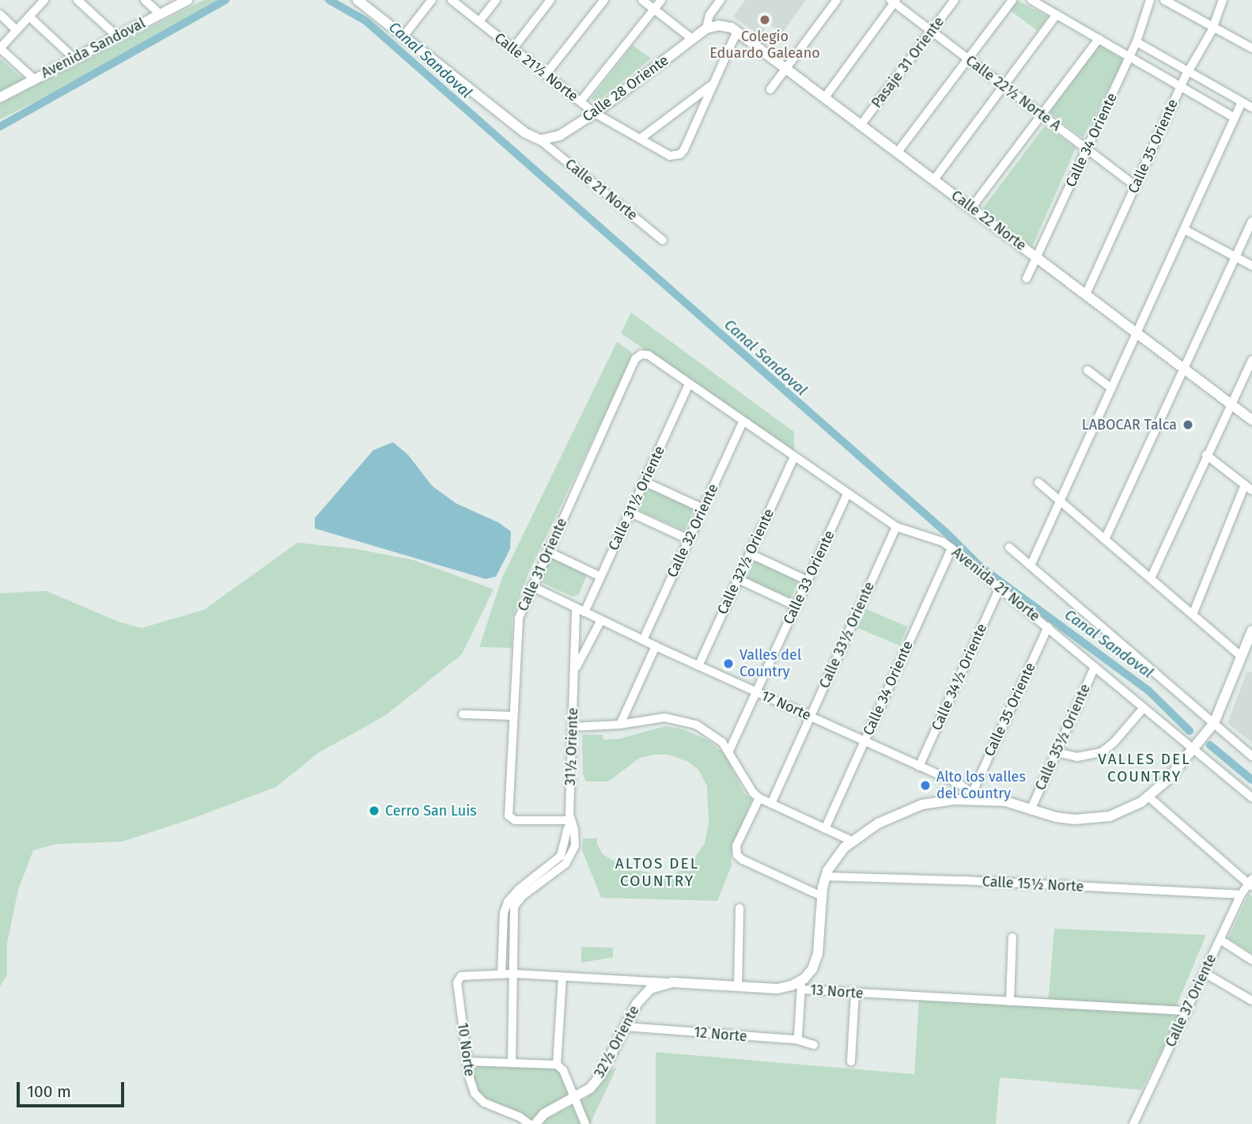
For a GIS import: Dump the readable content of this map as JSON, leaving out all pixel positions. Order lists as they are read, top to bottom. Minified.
{"streets":{"street":["Avenida Sandoval","Pasaje 31 Oriente","Calle 21½ Norte","Calle 28 Oriente","Calle 22½ Norte A","Calle 34 Oriente","Calle 35 Oriente","Calle 21 Norte","Calle 22 Norte","Calle 31½ Oriente","Calle 32 Oriente","Calle 32½ Oriente","Calle 31 Oriente","Calle 33 Oriente","Avenida 21 Norte","Calle 33½ Oriente","Calle 34½ Oriente","17 Norte","Calle 35½ Oriente","31½ Oriente","Calle 15½ Norte","13 Norte","Calle 37 Oriente","12 Norte","32½ Oriente","10 Norte"]},"crossings":[["Pasaje 31 Oriente","Calle 22½ Norte A"],["Pasaje 31 Oriente","Calle 22 Norte"],["Calle 21½ Norte","Calle 28 Oriente"],["Calle 21½ Norte","Calle 22 Norte"],["Calle 28 Oriente","Calle 21 Norte"],["Calle 28 Oriente","Calle 22 Norte"],["Calle 22½ Norte A","Calle 34 Oriente"],["Calle 22½ Norte A","Calle 35 Oriente"],["Calle 34 Oriente","Calle 22 Norte"],["Calle 34 Oriente","Avenida 21 Norte"],["Calle 34 Oriente","17 Norte"],["Calle 35 Oriente","Calle 22 Norte"],["Calle 35 Oriente","Avenida 21 Norte"],["Calle 35 Oriente","17 Norte"],["Calle 31½ Oriente","Avenida 21 Norte"],["Calle 31½ Oriente","17 Norte"],["Calle 31½ Oriente","31½ Oriente"],["Calle 32 Oriente","Avenida 21 Norte"],["Calle 32 Oriente","17 Norte"],["Calle 32½ Oriente","Avenida 21 Norte"],["Calle 32½ Oriente","17 Norte"],["Calle 31 Oriente","Avenida 21 Norte"],["Calle 31 Oriente","17 Norte"],["Calle 31 Oriente","31½ Oriente"],["Calle 33 Oriente","Avenida 21 Norte"],["Calle 33 Oriente","17 Norte"],["Avenida 21 Norte","Calle 33½ Oriente"],["Avenida 21 Norte","Calle 34½ Oriente"],["Avenida 21 Norte","Calle 35½ Oriente"],["Calle 33½ Oriente","17 Norte"],["Calle 34½ Oriente","17 Norte"],["17 Norte","31½ Oriente"],["Calle 15½ Norte","Calle 37 Oriente"],["13 Norte","Calle 37 Oriente"],["13 Norte","32½ Oriente"],["13 Norte","10 Norte"],["12 Norte","32½ Oriente"]],"districts":["VALLES DEL COUNTRY","ALTOS DEL COUNTRY"],"water":["Canal Sandoval"],"places":["Colegio Eduardo Galeano","LABOCAR Talca","Valles del Country","Alto los valles del Country","Cerro San Luis"],"scale_bar":"100 m"}
